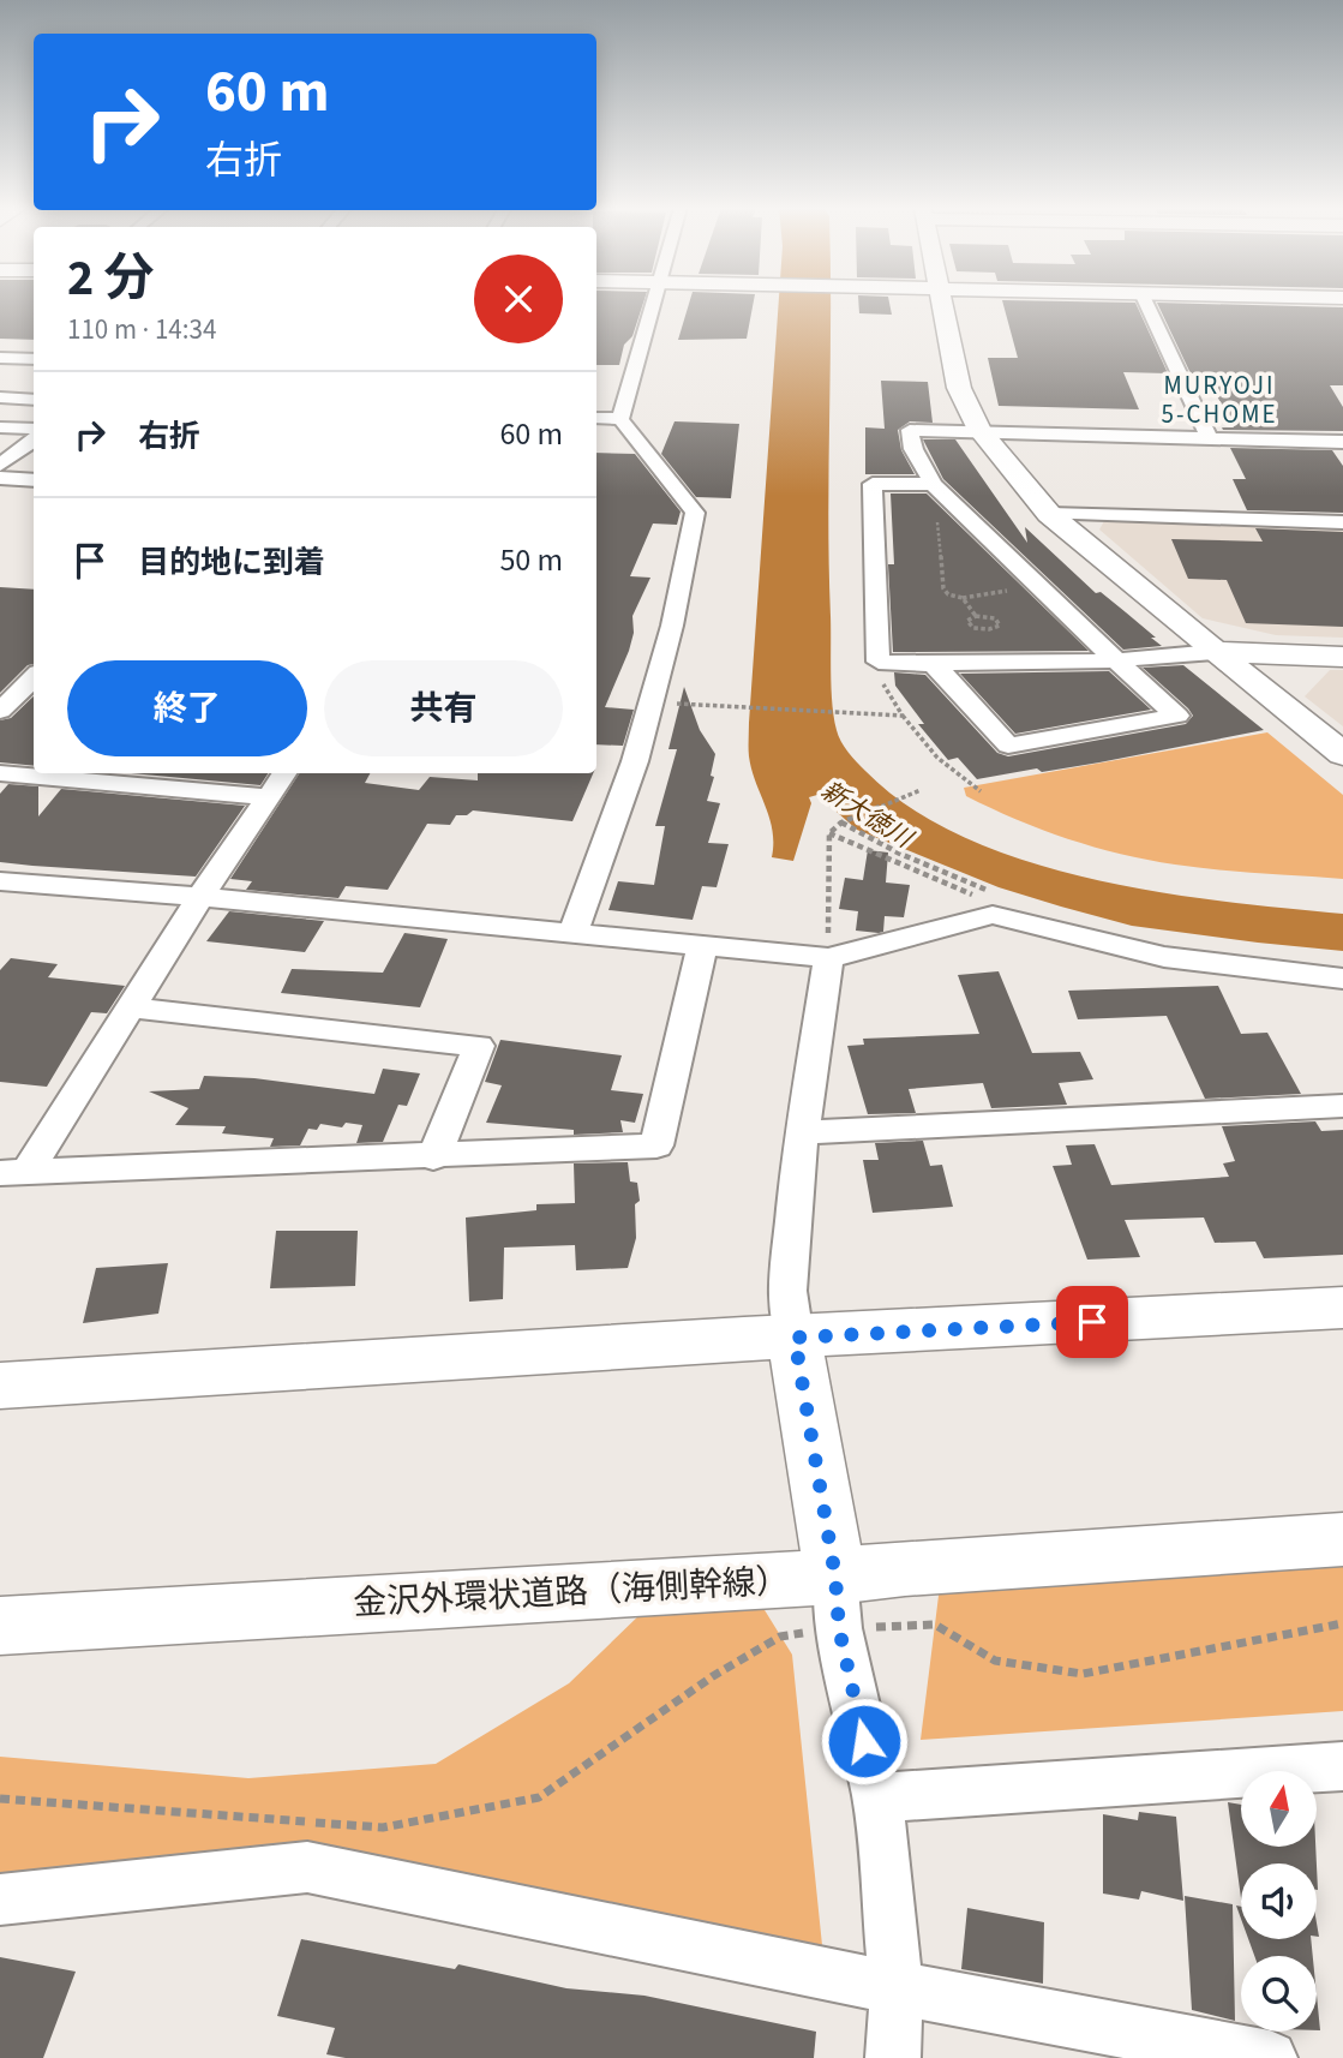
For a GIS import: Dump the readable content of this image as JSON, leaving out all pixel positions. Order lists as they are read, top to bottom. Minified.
{"streets":{"street":["金沢外環状道路（海側幹線）"]},"districts":["MURYOJI 5-CHOME"],"water":["新大徳川"],"north":"top","page":{"turn":["60 m","右折"],"heading":["2 分","110 m · 14:34"],"list":[{"name":"右折","value":"60 m"},{"name":"目的地に到着","value":"50 m"}],"buttons":["終了","共有"]}}
